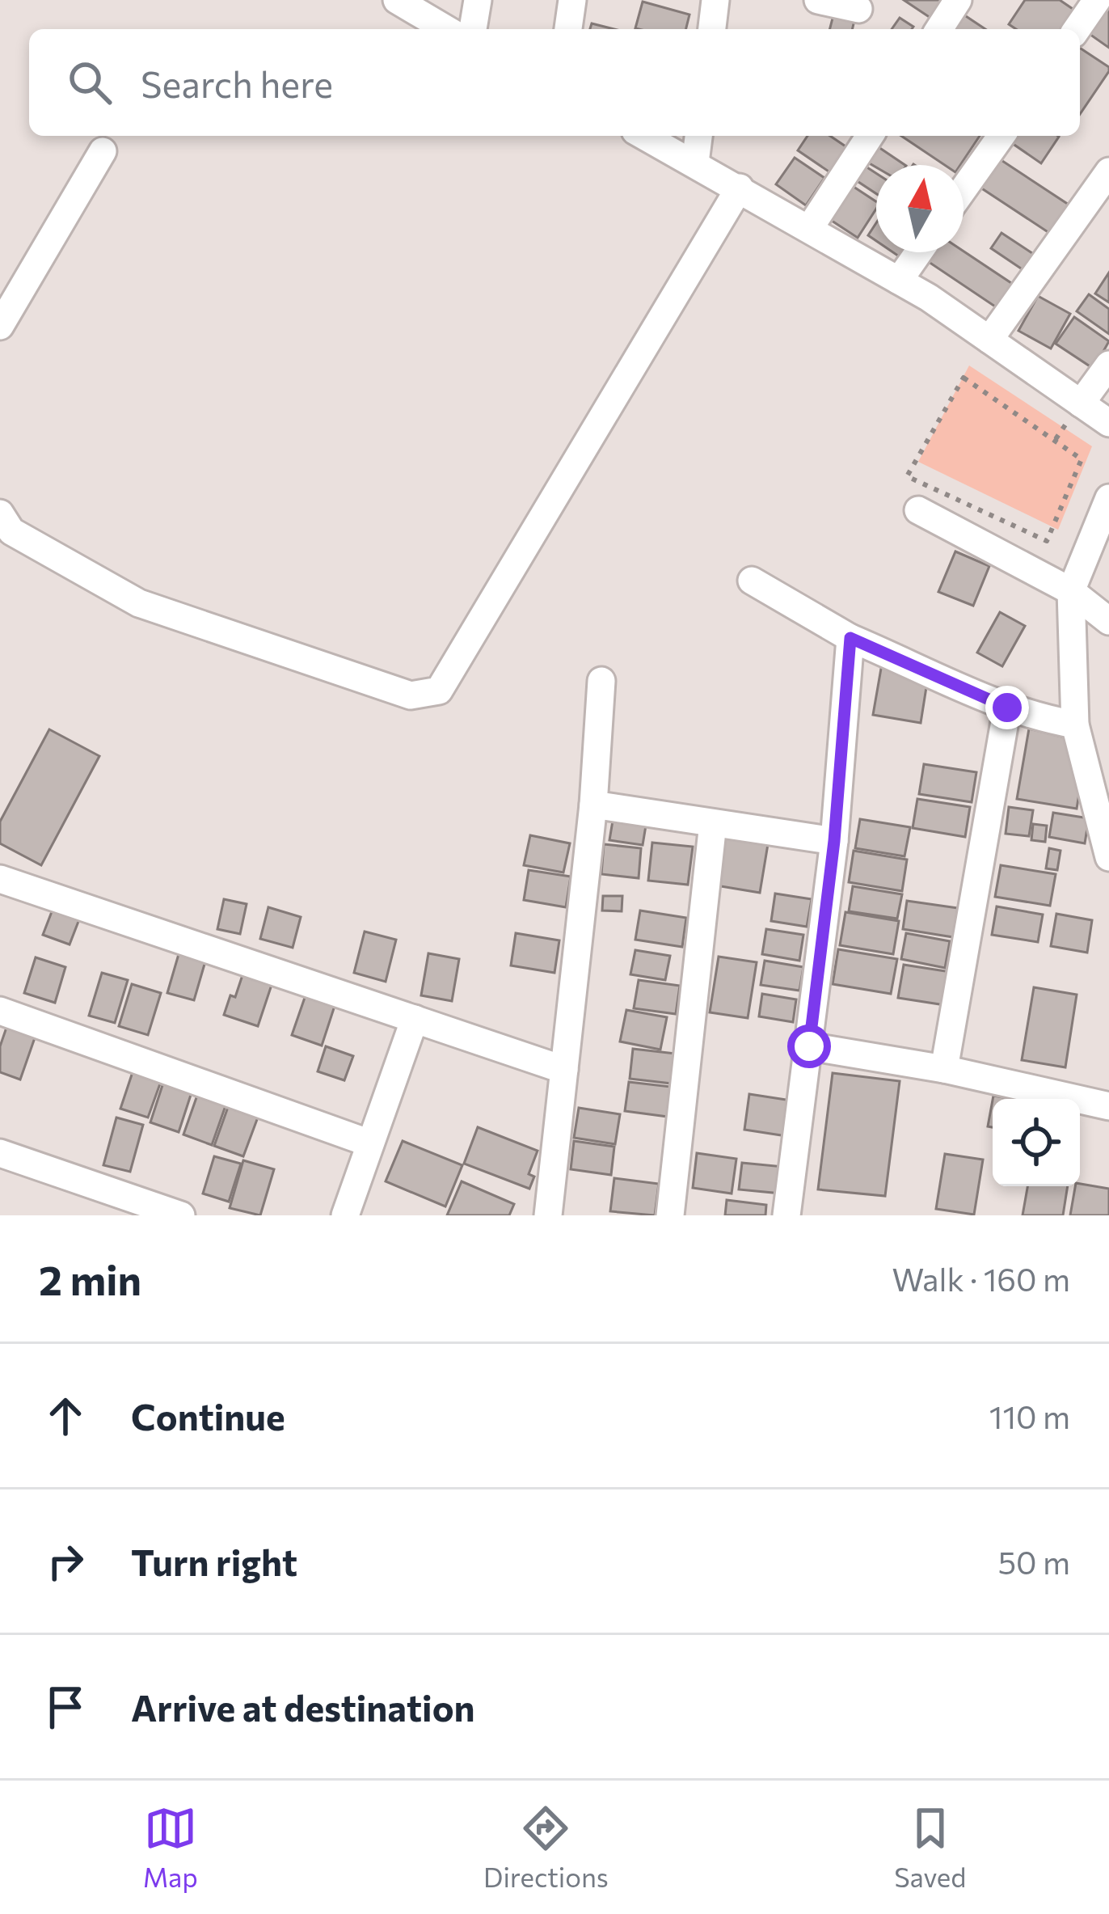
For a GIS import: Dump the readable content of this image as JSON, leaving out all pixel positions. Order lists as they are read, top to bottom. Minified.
{"north":"top","page":{"search":"Search here","heading":["2 min","Walk · 160 m"],"list":[["Continue","110 m"],["Turn right","50 m"],"Arrive at destination"],"nav":["Map","Directions","Saved"]}}
